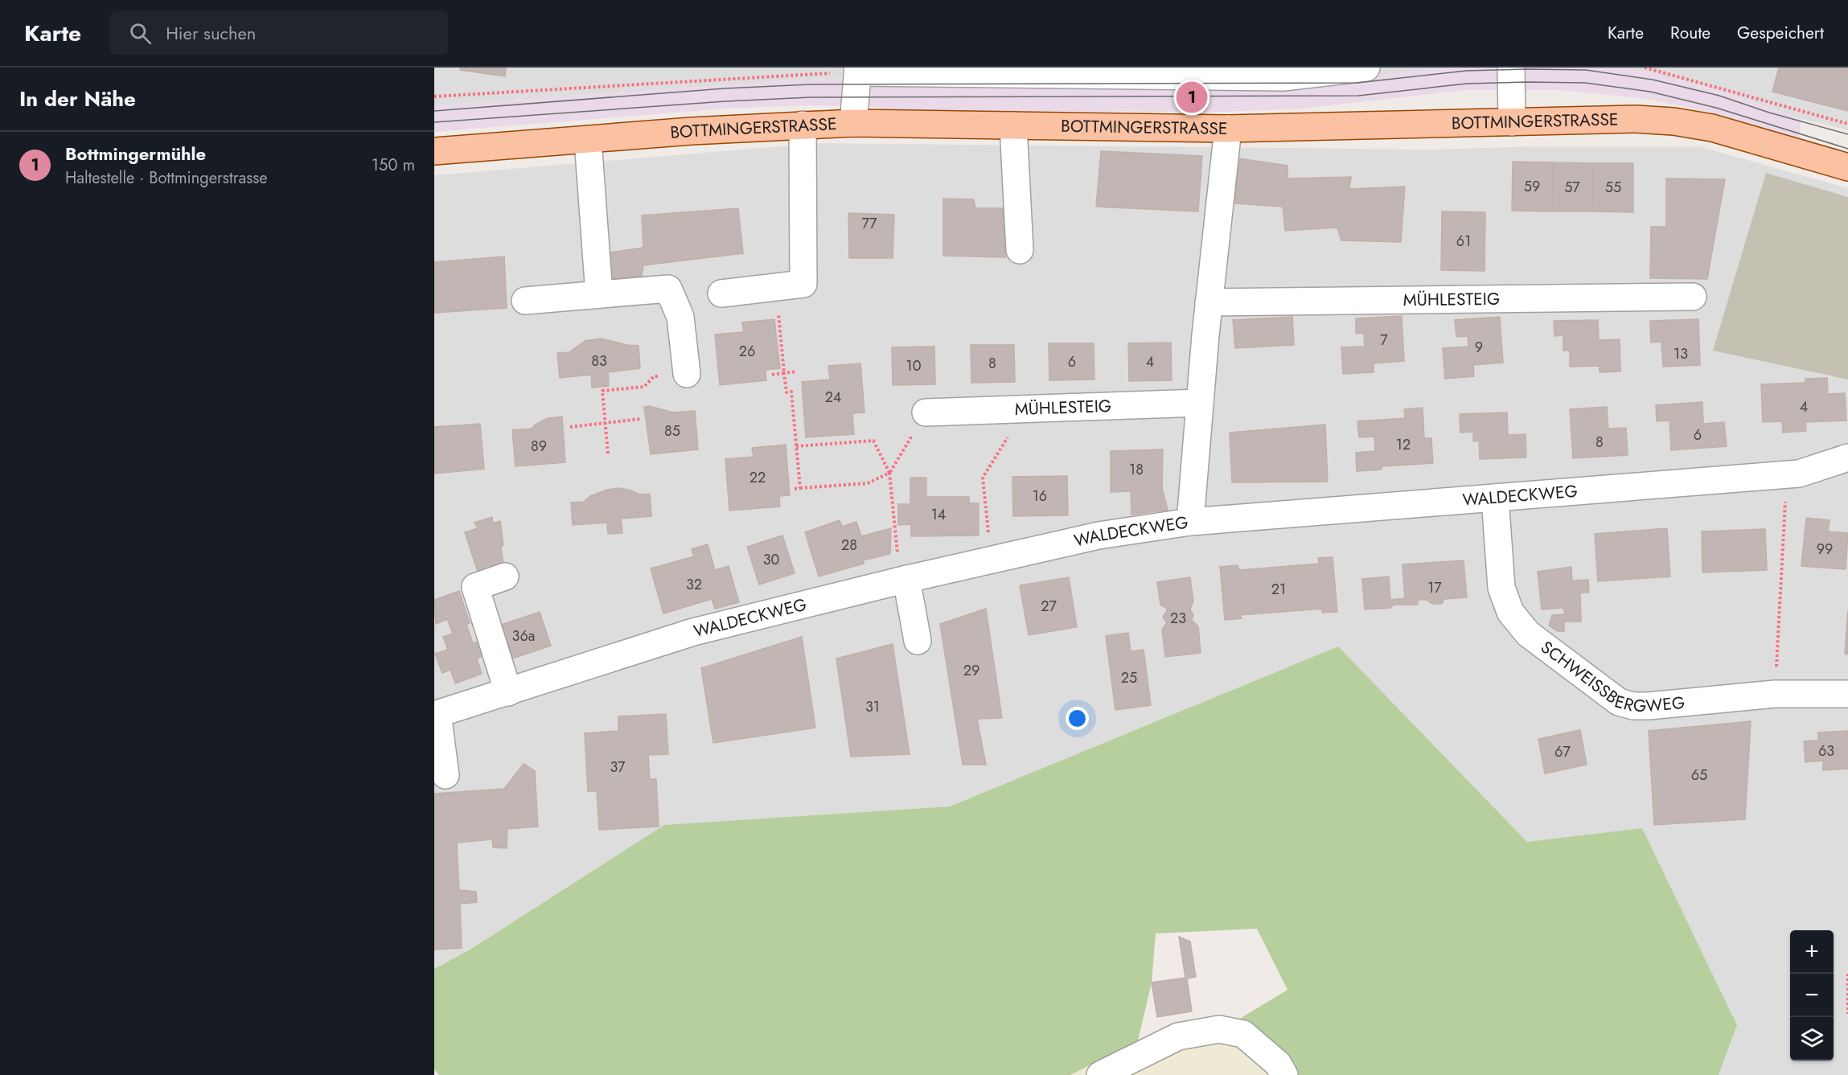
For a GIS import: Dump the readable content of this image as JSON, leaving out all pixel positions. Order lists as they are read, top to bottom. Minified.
{"streets":{"main road":["BOTTMINGERSTRASSE"],"street":["MÜHLESTEIG","WALDECKWEG","SCHWEISSBERGWEG"]},"crossings":[["WALDECKWEG","SCHWEISSBERGWEG"]],"house_numbers":["59","57","55","77","61","7","9","26","13","83","6","4","8","10","24","4","85","6","8","12","89","18","22","16","14","28","99","30","32","17","21","27","23","36a","29","25","31","63","67","37","65"],"page":{"header":"Karte","search":"Hier suchen","nav":["Karte","Route","Gespeichert"],"heading":"In der Nähe","pins":"1","list":[{"mark":"1","name":"Bottmingermühle","note":"Haltestelle · Bottmingerstrasse","value":"150 m"}],"map_buttons":["+","−"]}}
